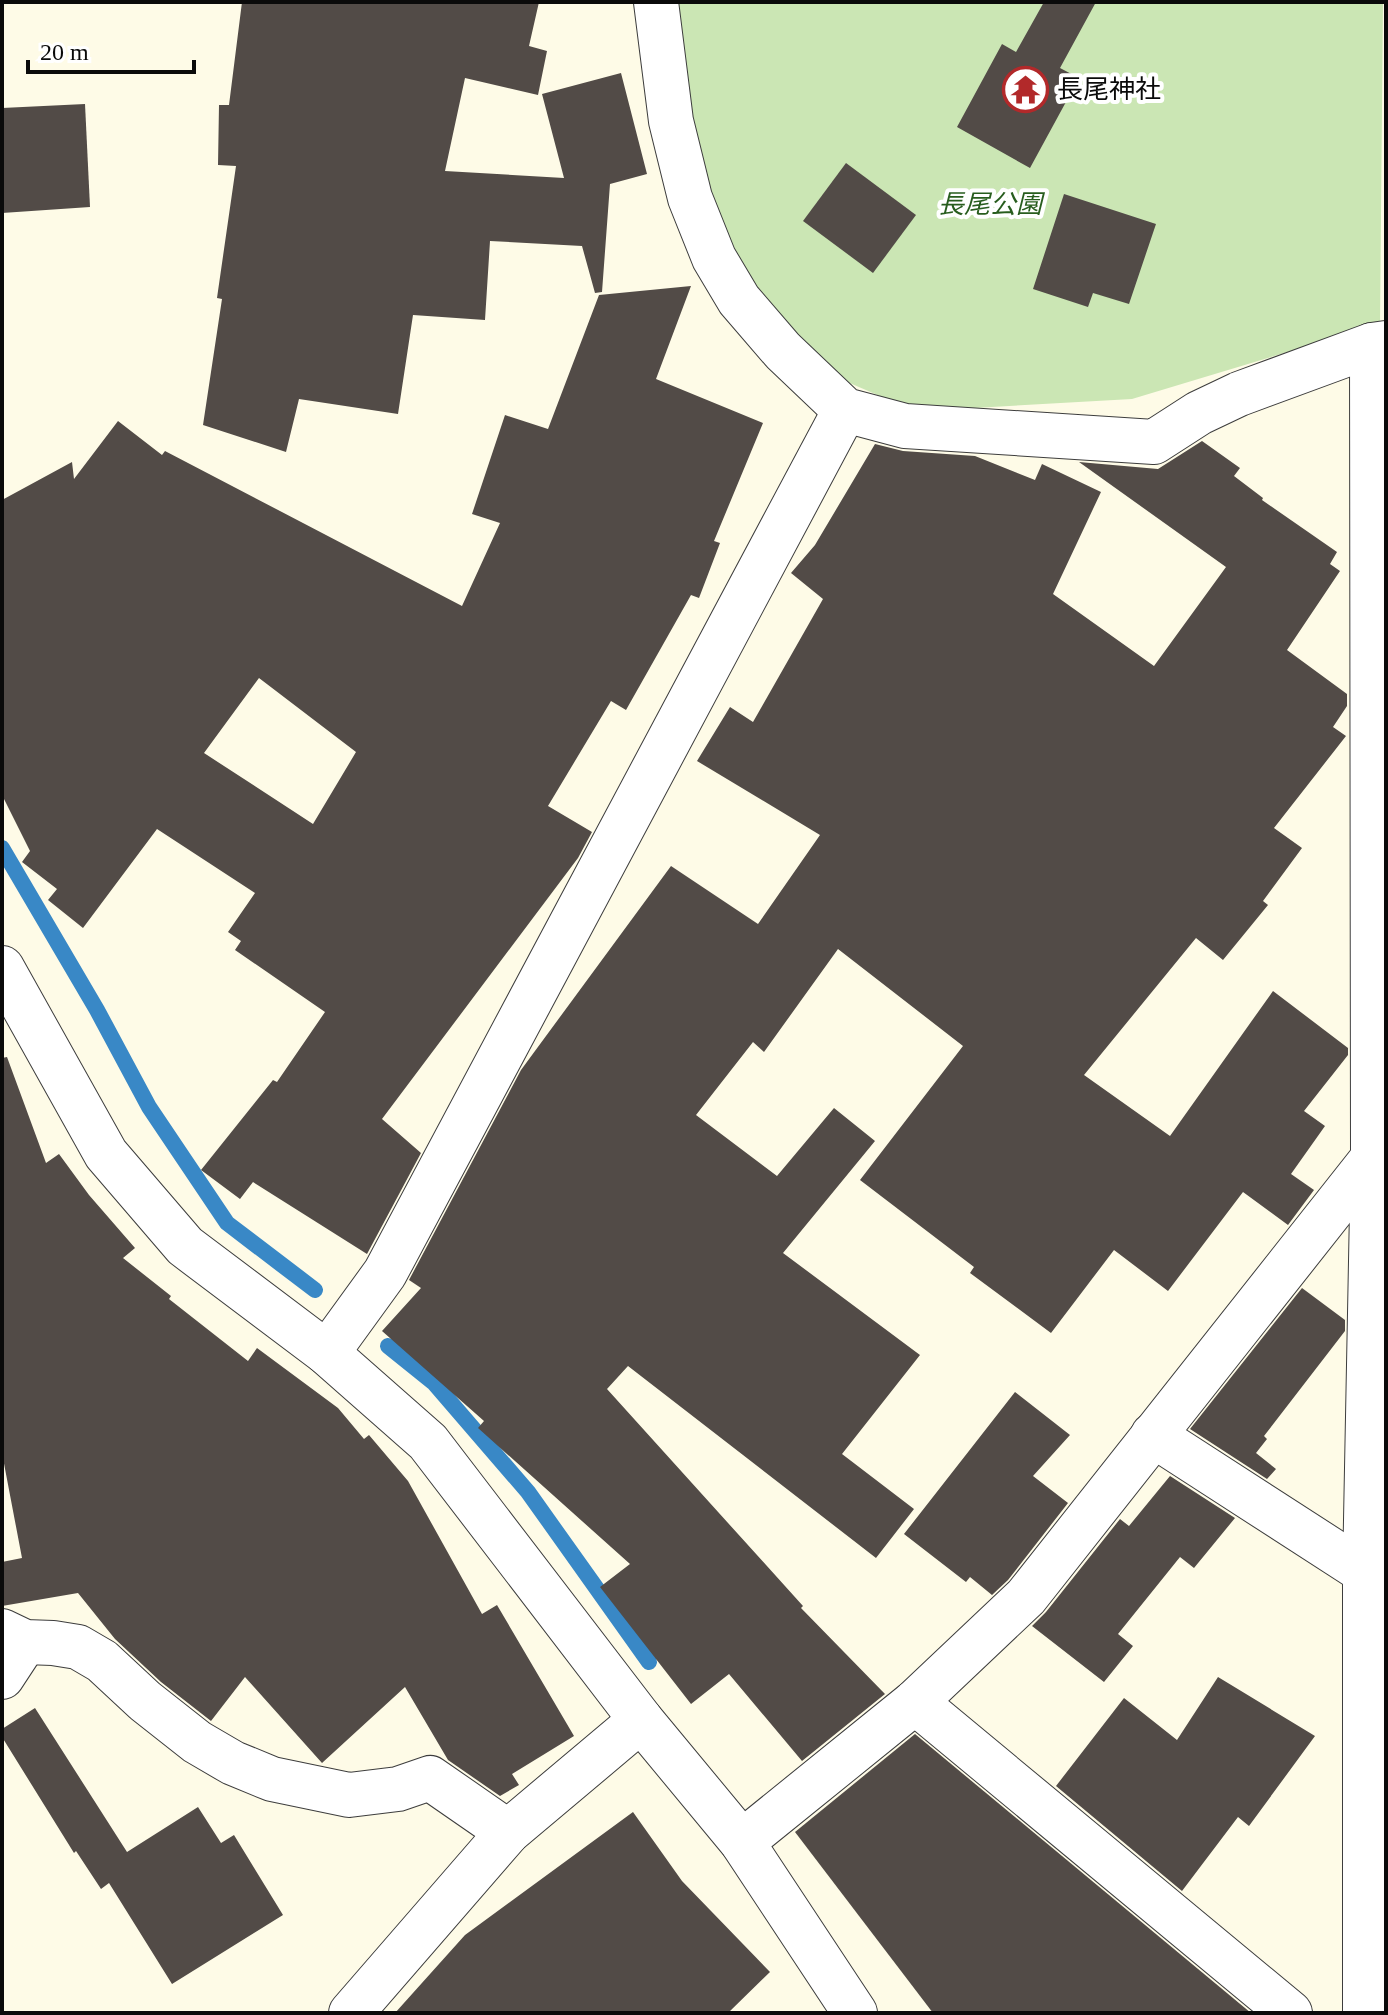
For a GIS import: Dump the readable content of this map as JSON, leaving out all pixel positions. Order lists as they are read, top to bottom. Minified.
{"parks":["長尾公園"],"places":{"temple":["長尾神社"]},"scale_bar":"20 m"}
